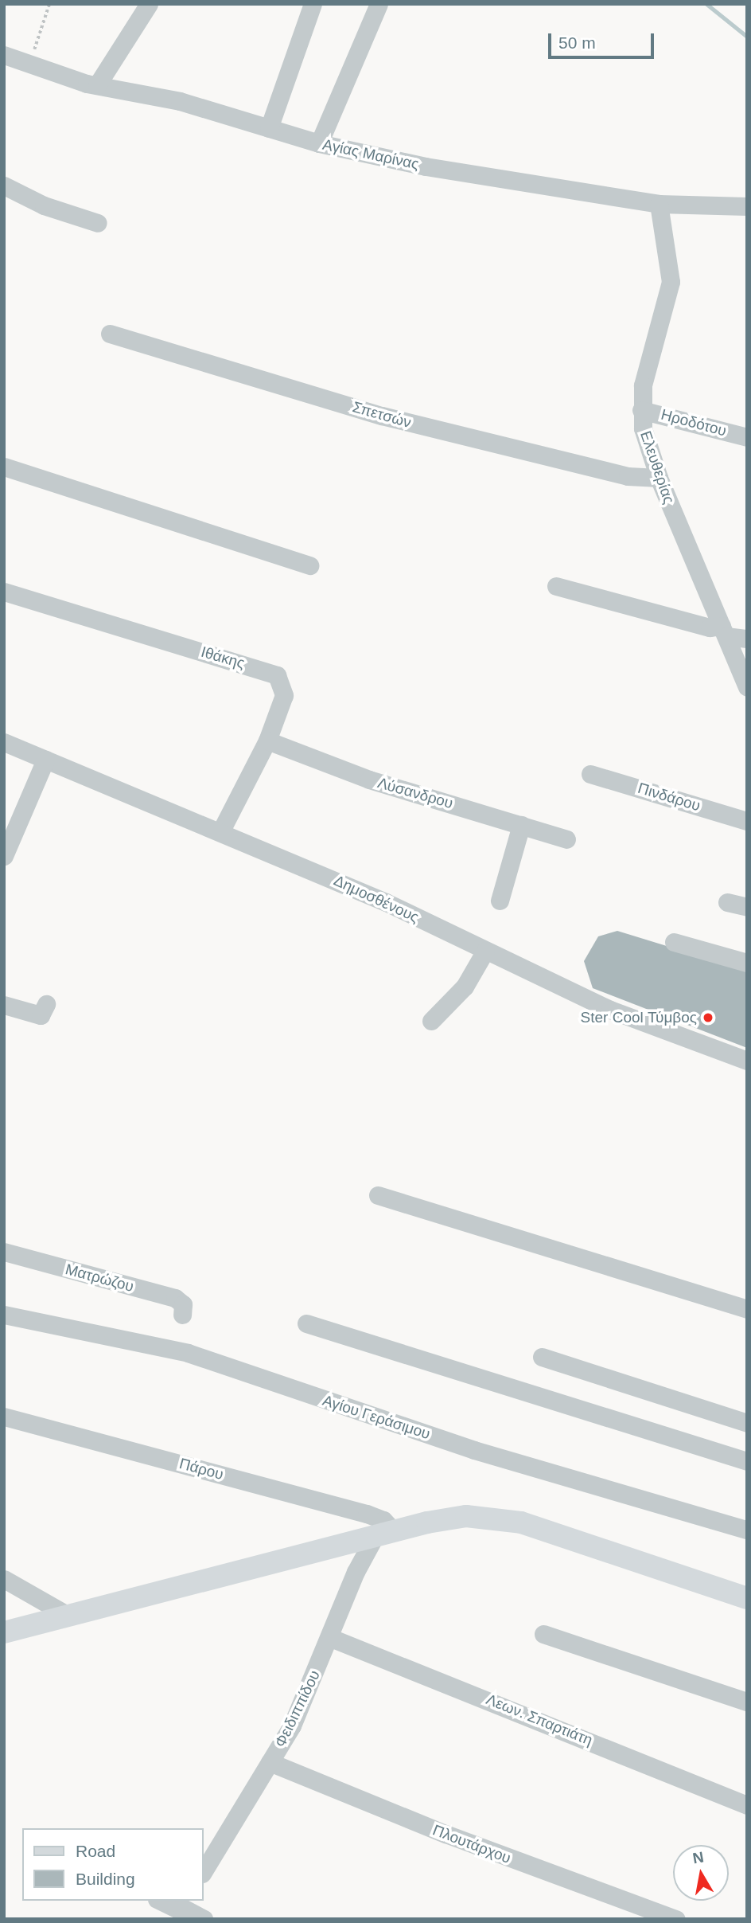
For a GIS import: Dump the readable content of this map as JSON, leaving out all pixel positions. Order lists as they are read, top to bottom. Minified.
{"streets":{"street":["Αγίας Μαρίνας","Σπετσών","Ηροδότου","Ελευθερίας","Ιθάκης","Λύσανδρου","Πινδάρου","Δημοσθένους","Ματρώζου","Αγίου Γεράσιμου","Πάρου","Φειδιππίδου","Λεων. Σπαρτιάτη","Πλουτάρχου"]},"crossings":[["Αγίας Μαρίνας","Ελευθερίας"],["Σπετσών","Ελευθερίας"],["Ηροδότου","Ελευθερίας"],["Ιθάκης","Λύσανδρου"],["Ιθάκης","Δημοσθένους"],["Πάρου","Φειδιππίδου"],["Φειδιππίδου","Λεων. Σπαρτιάτη"],["Φειδιππίδου","Πλουτάρχου"]],"places":["Ster Cool Τύμβος"],"legend":["Road","Building"],"scale_bar":"50 m","north":"top"}
